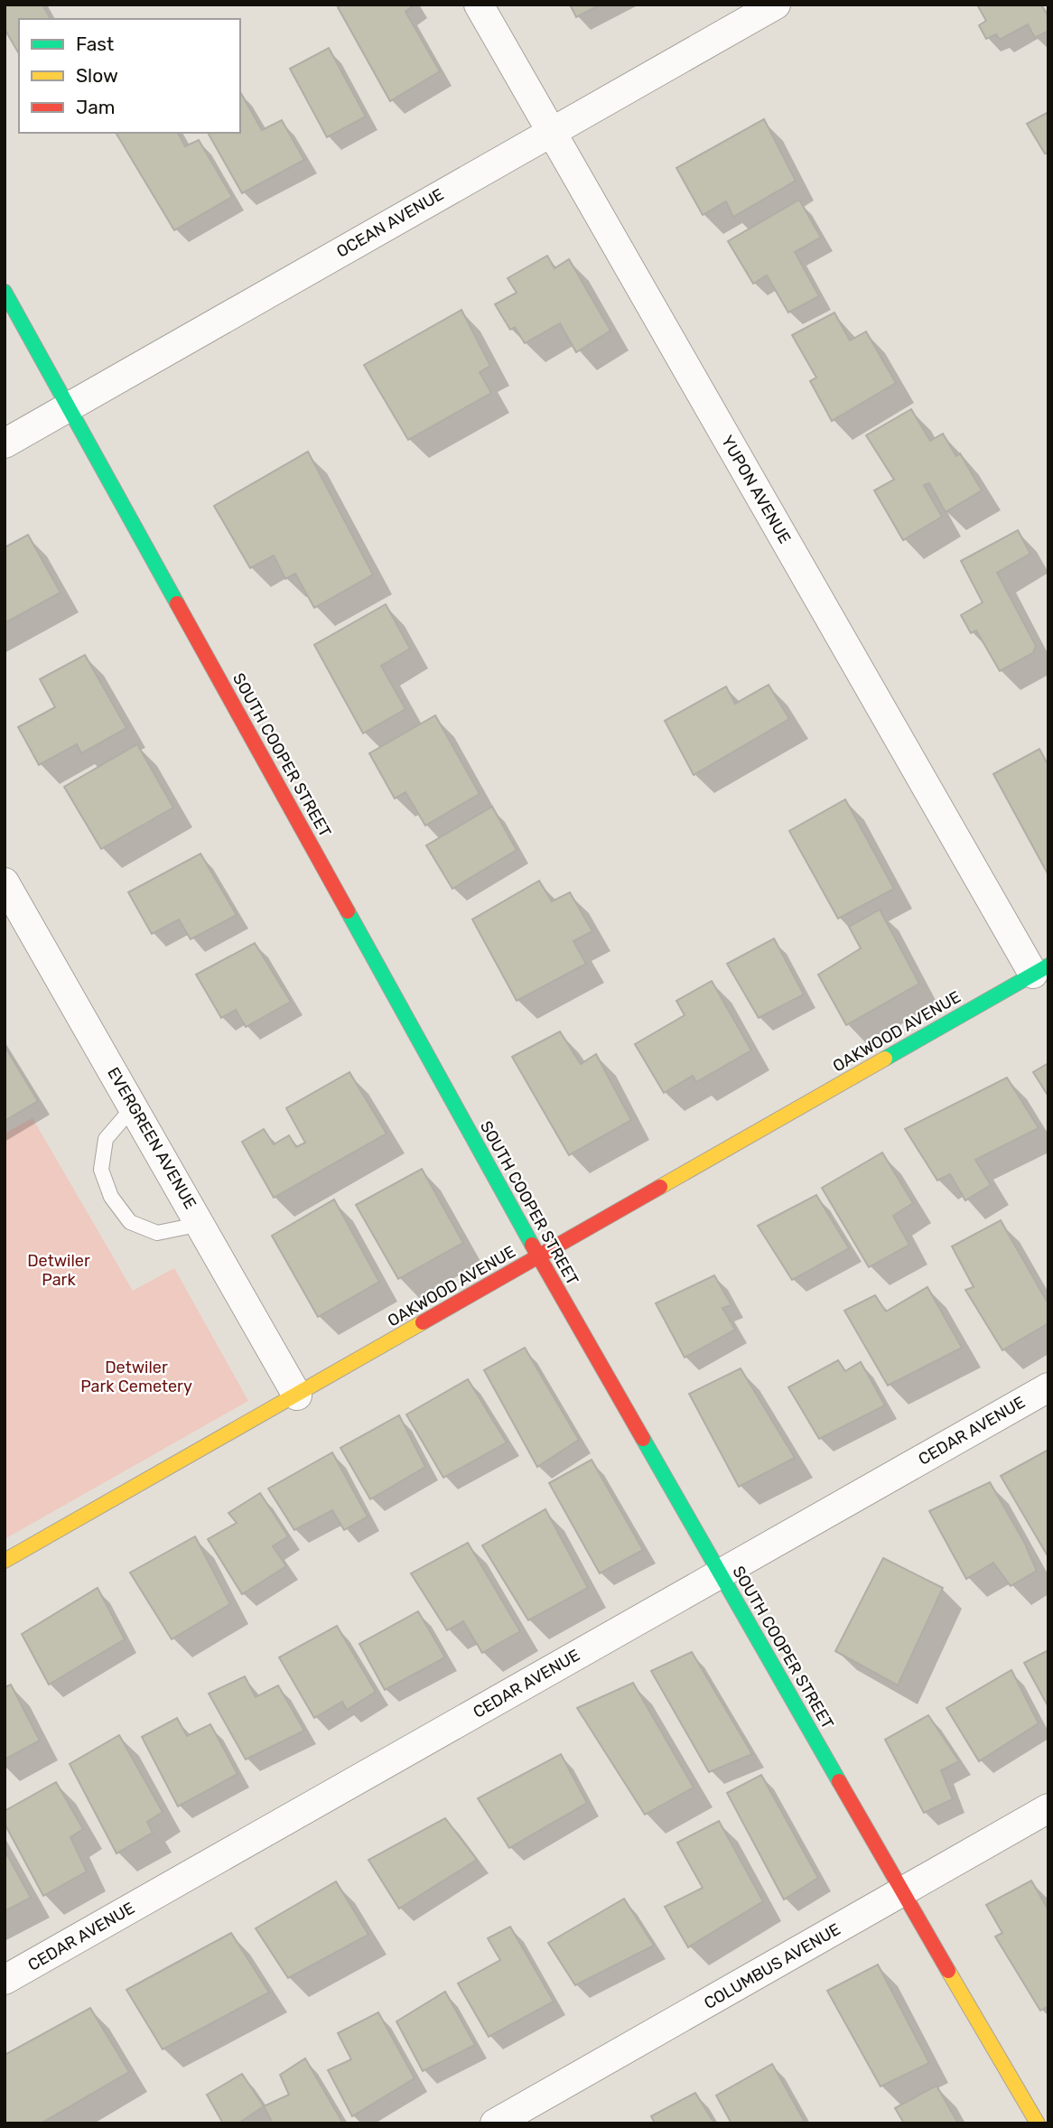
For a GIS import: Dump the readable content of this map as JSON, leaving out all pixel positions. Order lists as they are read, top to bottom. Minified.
{"streets":{"street":["OCEAN AVENUE","YUPON AVENUE","SOUTH COOPER STREET","OAKWOOD AVENUE","EVERGREEN AVENUE","CEDAR AVENUE","COLUMBUS AVENUE"]},"crossings":[["OCEAN AVENUE","YUPON AVENUE"],["OCEAN AVENUE","SOUTH COOPER STREET"],["YUPON AVENUE","OAKWOOD AVENUE"],["SOUTH COOPER STREET","OAKWOOD AVENUE"],["SOUTH COOPER STREET","CEDAR AVENUE"],["SOUTH COOPER STREET","COLUMBUS AVENUE"],["OAKWOOD AVENUE","EVERGREEN AVENUE"]],"parks":["Detwiler Park","Detwiler Park Cemetery"],"legend":["Fast","Slow","Jam"]}
